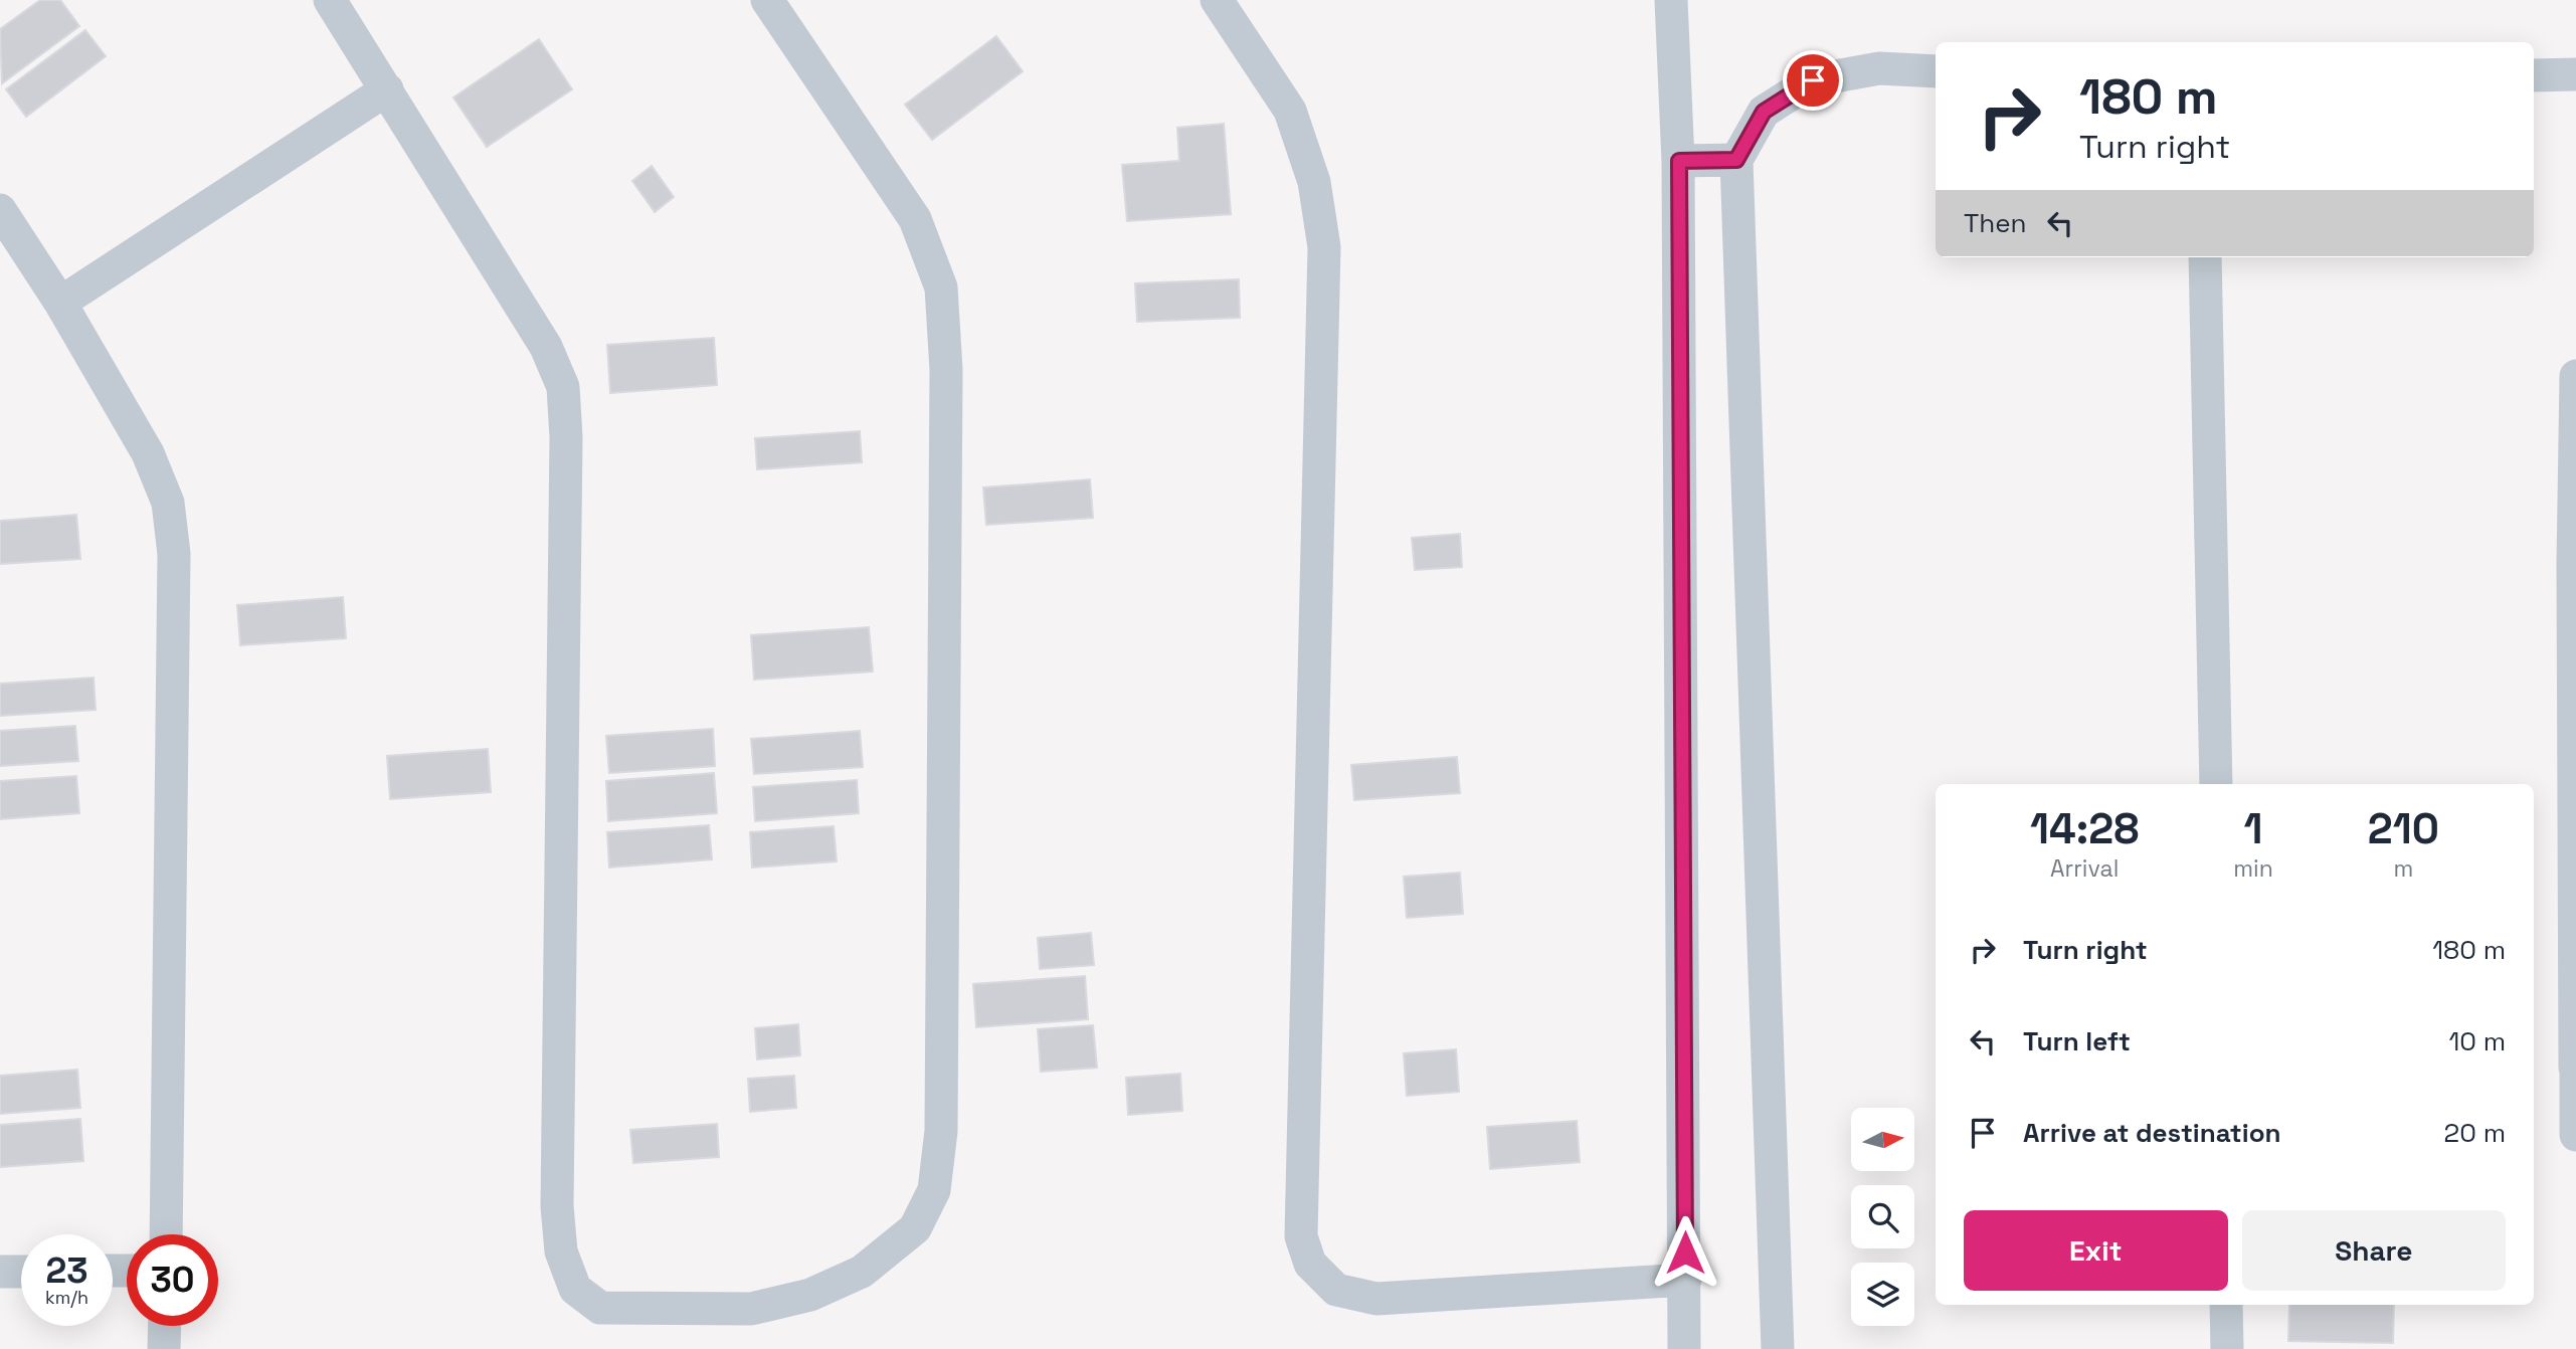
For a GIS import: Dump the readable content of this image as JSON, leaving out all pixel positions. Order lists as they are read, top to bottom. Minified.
{"north":"right","page":{"turn":["180 m","Turn right"],"then":"Then","eta":["14:28","Arrival","1","min","210","m"],"list":[{"name":"Turn right","value":"180 m"},{"name":"Turn left","value":"10 m"},{"name":"Arrive at destination","value":"20 m"}],"buttons":["Exit","Share"],"speed":"23 km/h","limit":"30"}}
